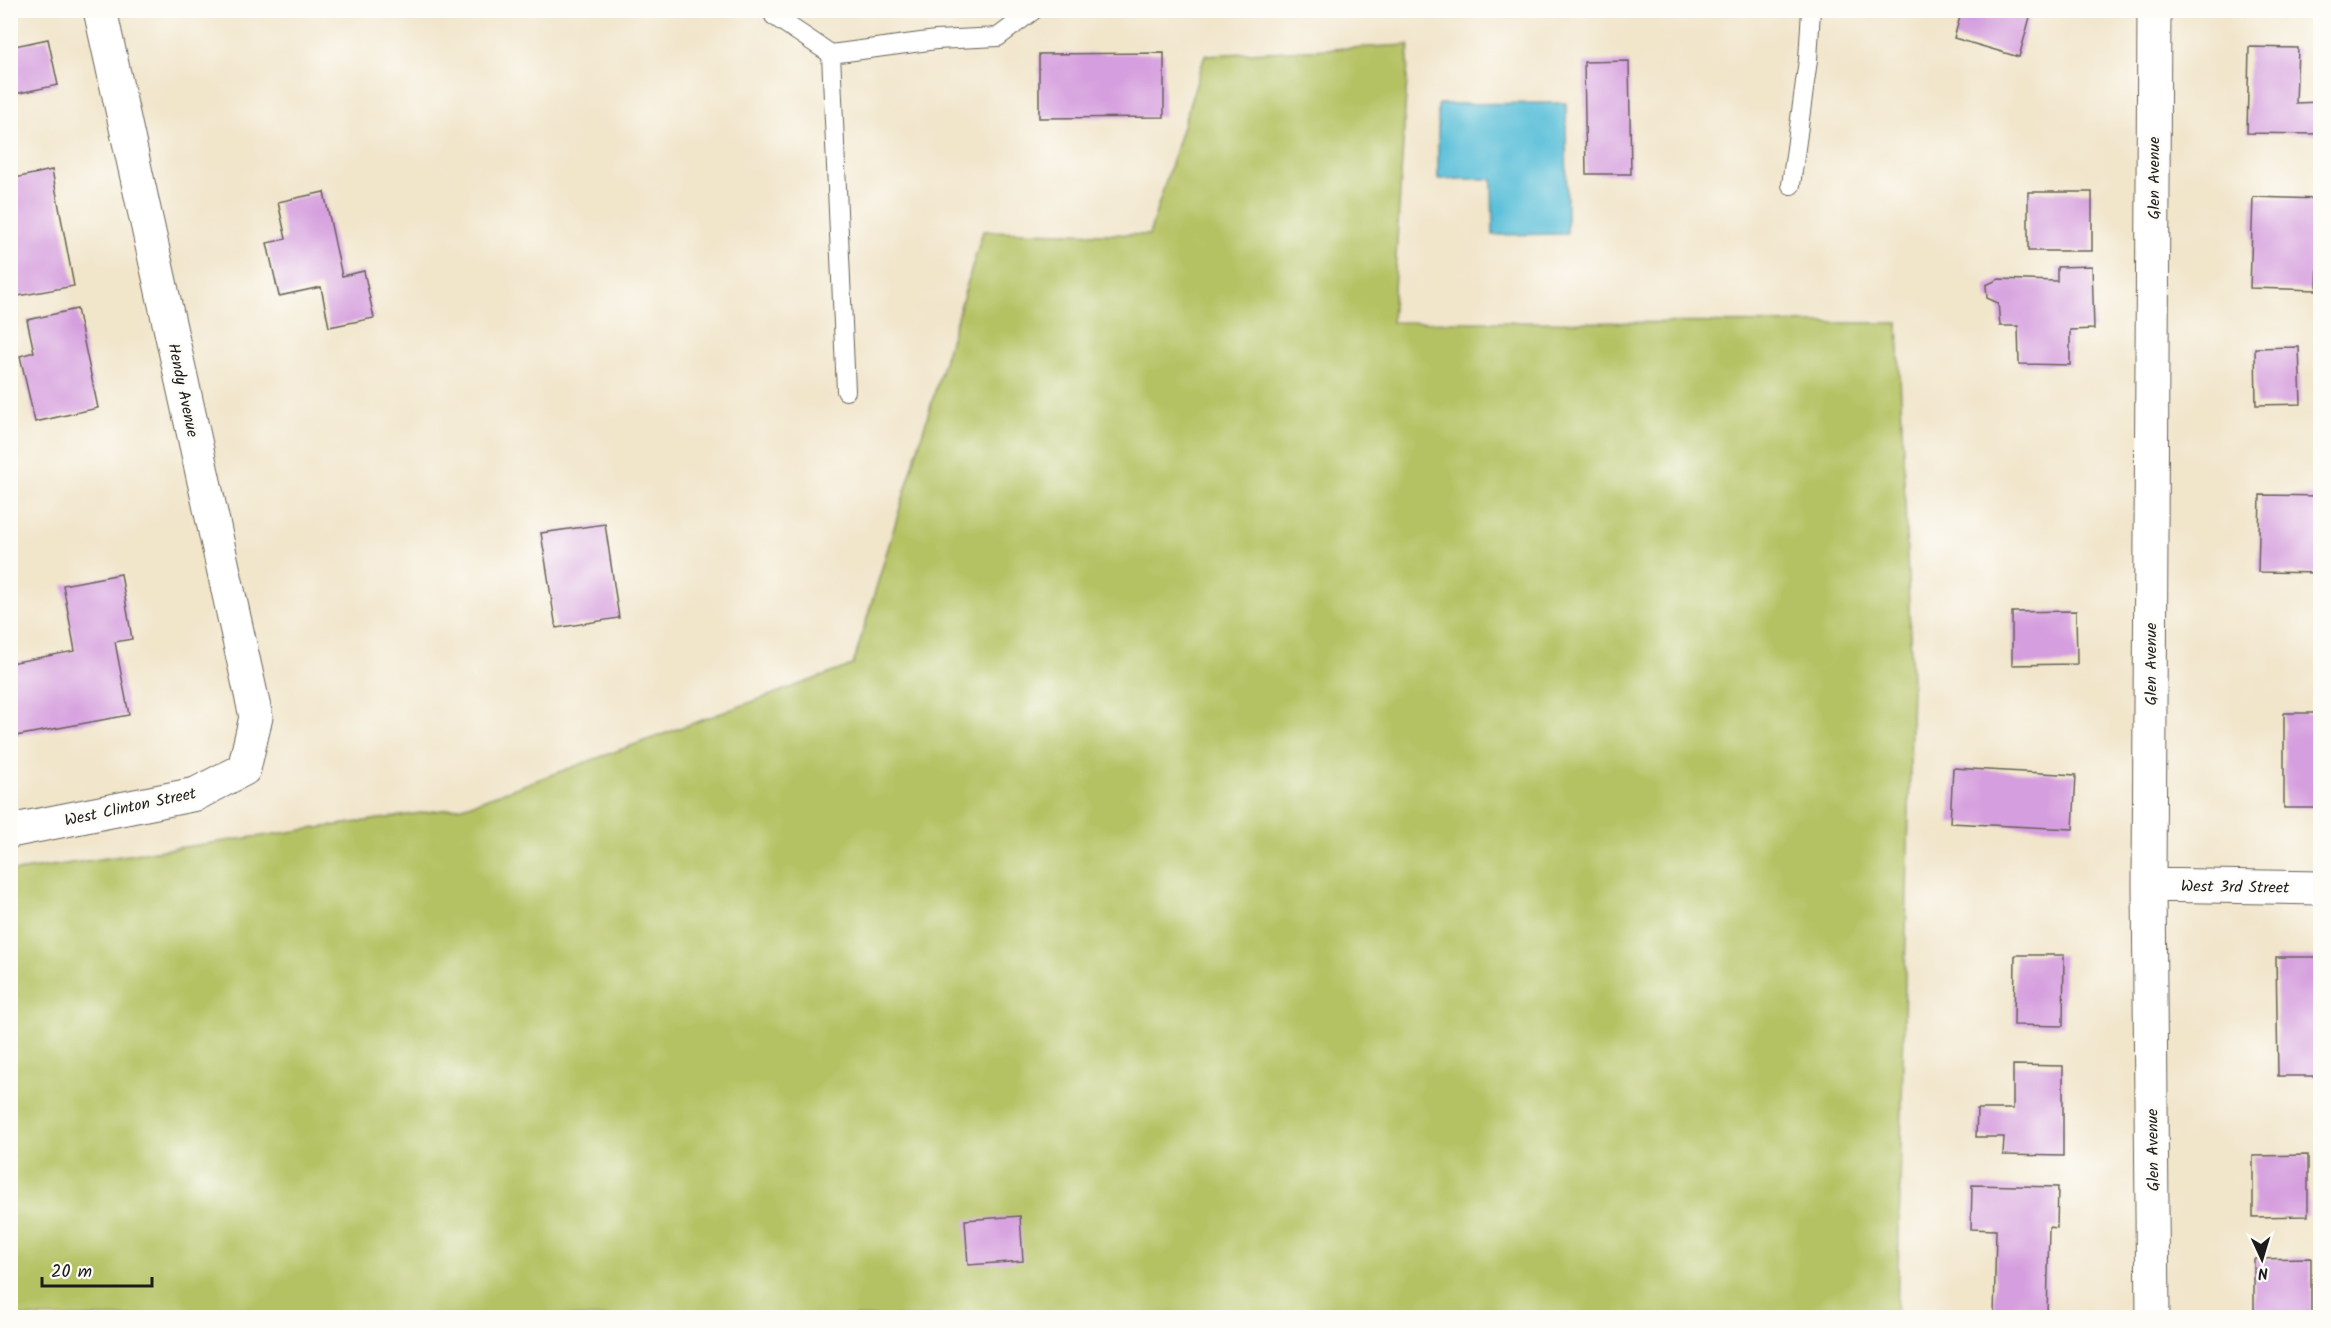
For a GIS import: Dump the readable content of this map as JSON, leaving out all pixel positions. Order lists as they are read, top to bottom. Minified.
{"streets":{"street":["Glen Avenue","Hendy Avenue","West Clinton Street","West 3rd Street"]},"crossings":[["Glen Avenue","West 3rd Street"],["Hendy Avenue","West Clinton Street"]],"scale_bar":"20 m","north":"bottom"}
